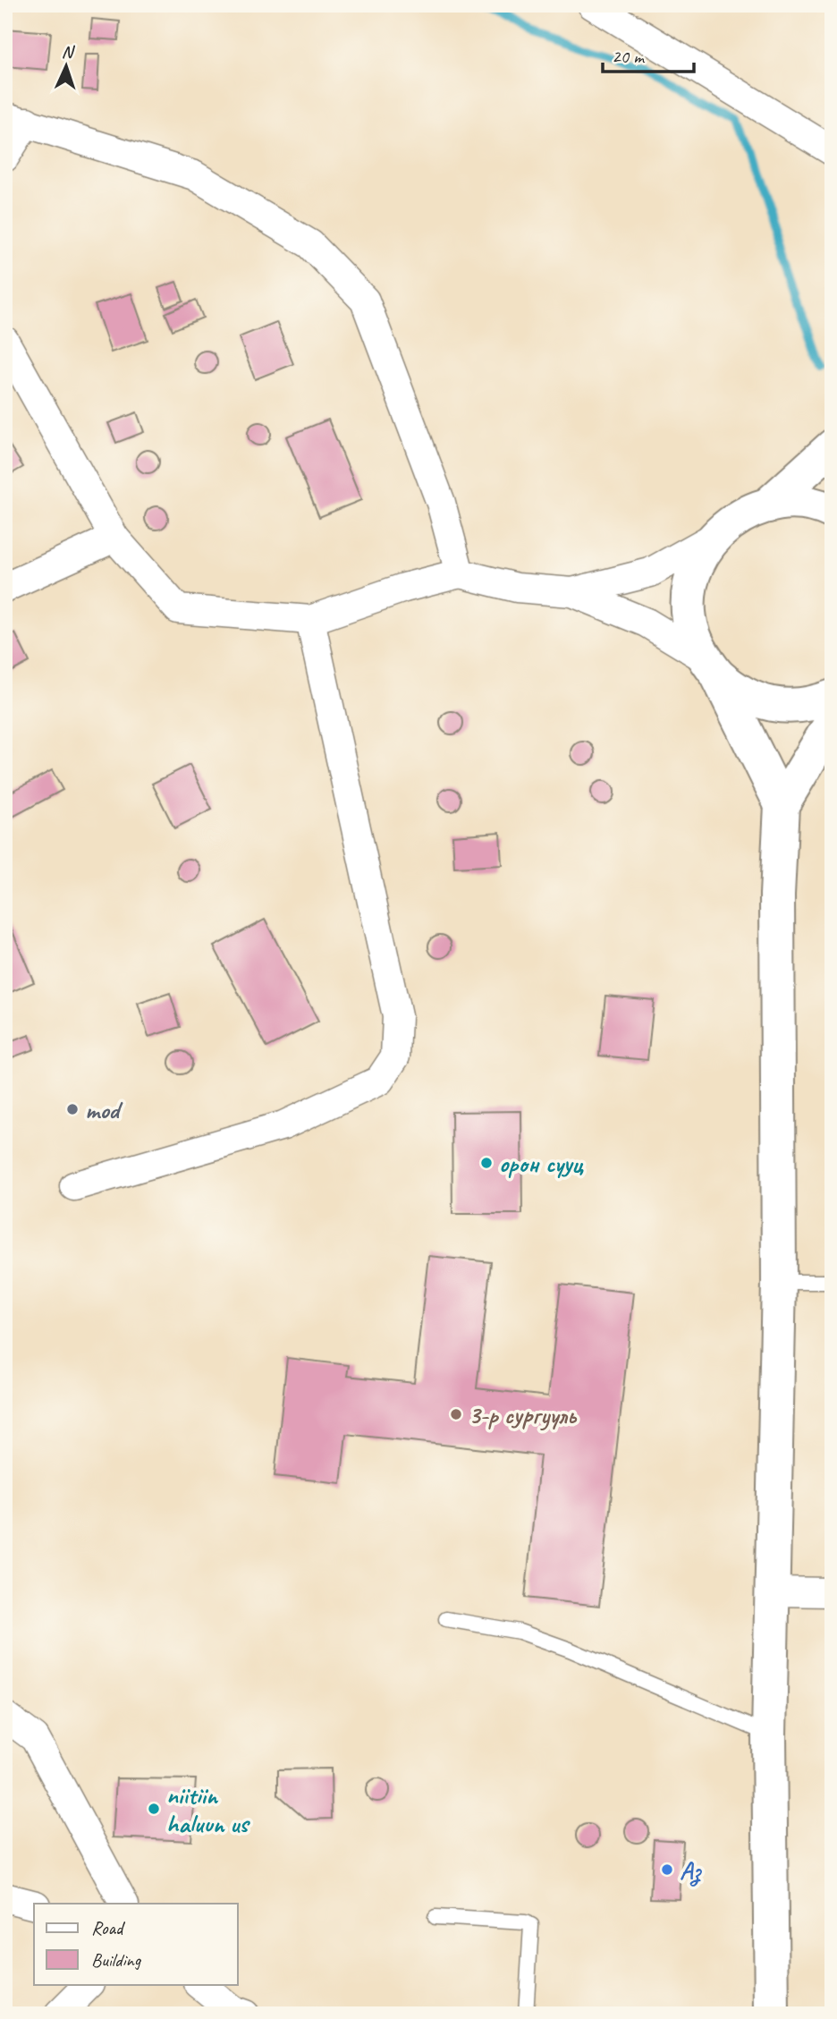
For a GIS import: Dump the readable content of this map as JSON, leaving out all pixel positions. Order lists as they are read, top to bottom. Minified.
{"places":["mod","орон сууц","3-р сургууль","niitiin haluun us","Аз"],"legend":["Road","Building"],"scale_bar":"20 m","north":"top"}
